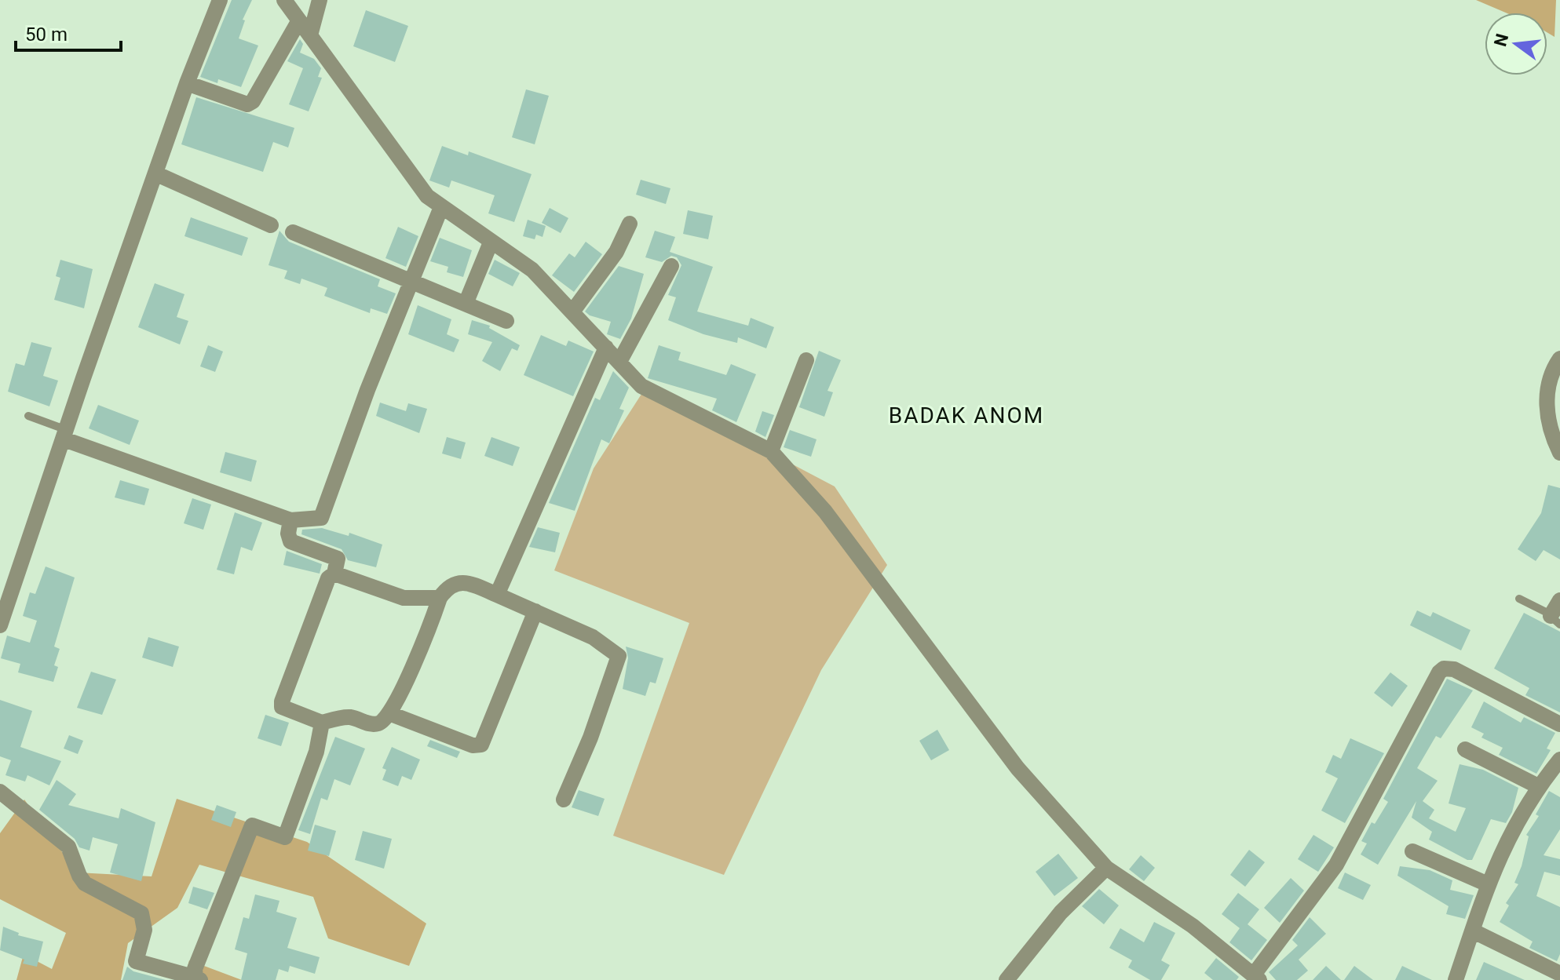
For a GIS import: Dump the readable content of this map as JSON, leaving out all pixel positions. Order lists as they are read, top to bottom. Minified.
{"districts":["BADAK ANOM"],"scale_bar":"50 m","north":"left"}
